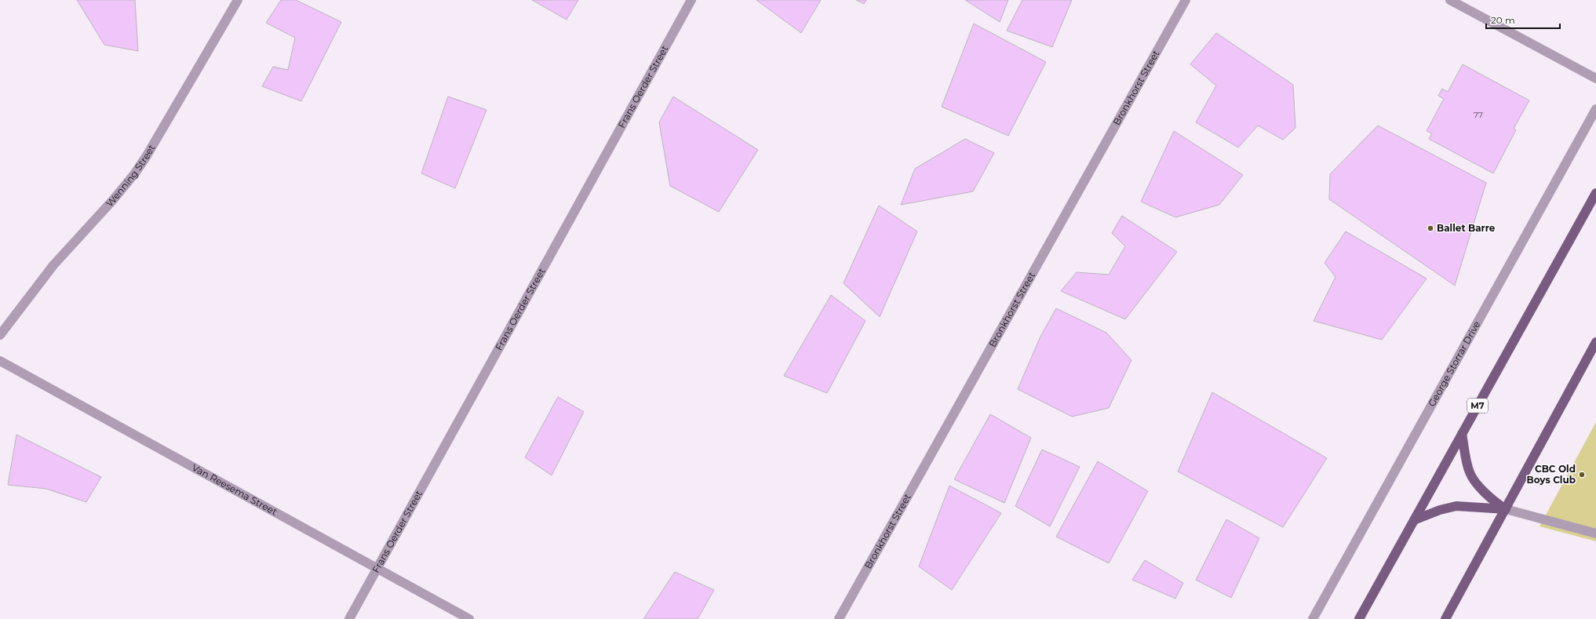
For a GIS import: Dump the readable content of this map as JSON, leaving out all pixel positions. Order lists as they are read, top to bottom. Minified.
{"streets":{"main road":["M7"],"street":["Frans Oerder Street","Bronkhorst Street","Wenning Street","George Storrar Drive","Van Reesema Street"]},"crossings":[["Frans Oerder Street","Van Reesema Street"]],"places":["Ballet Barre","CBC Old Boys Club"],"house_numbers":["77"],"scale_bar":"20 m"}
